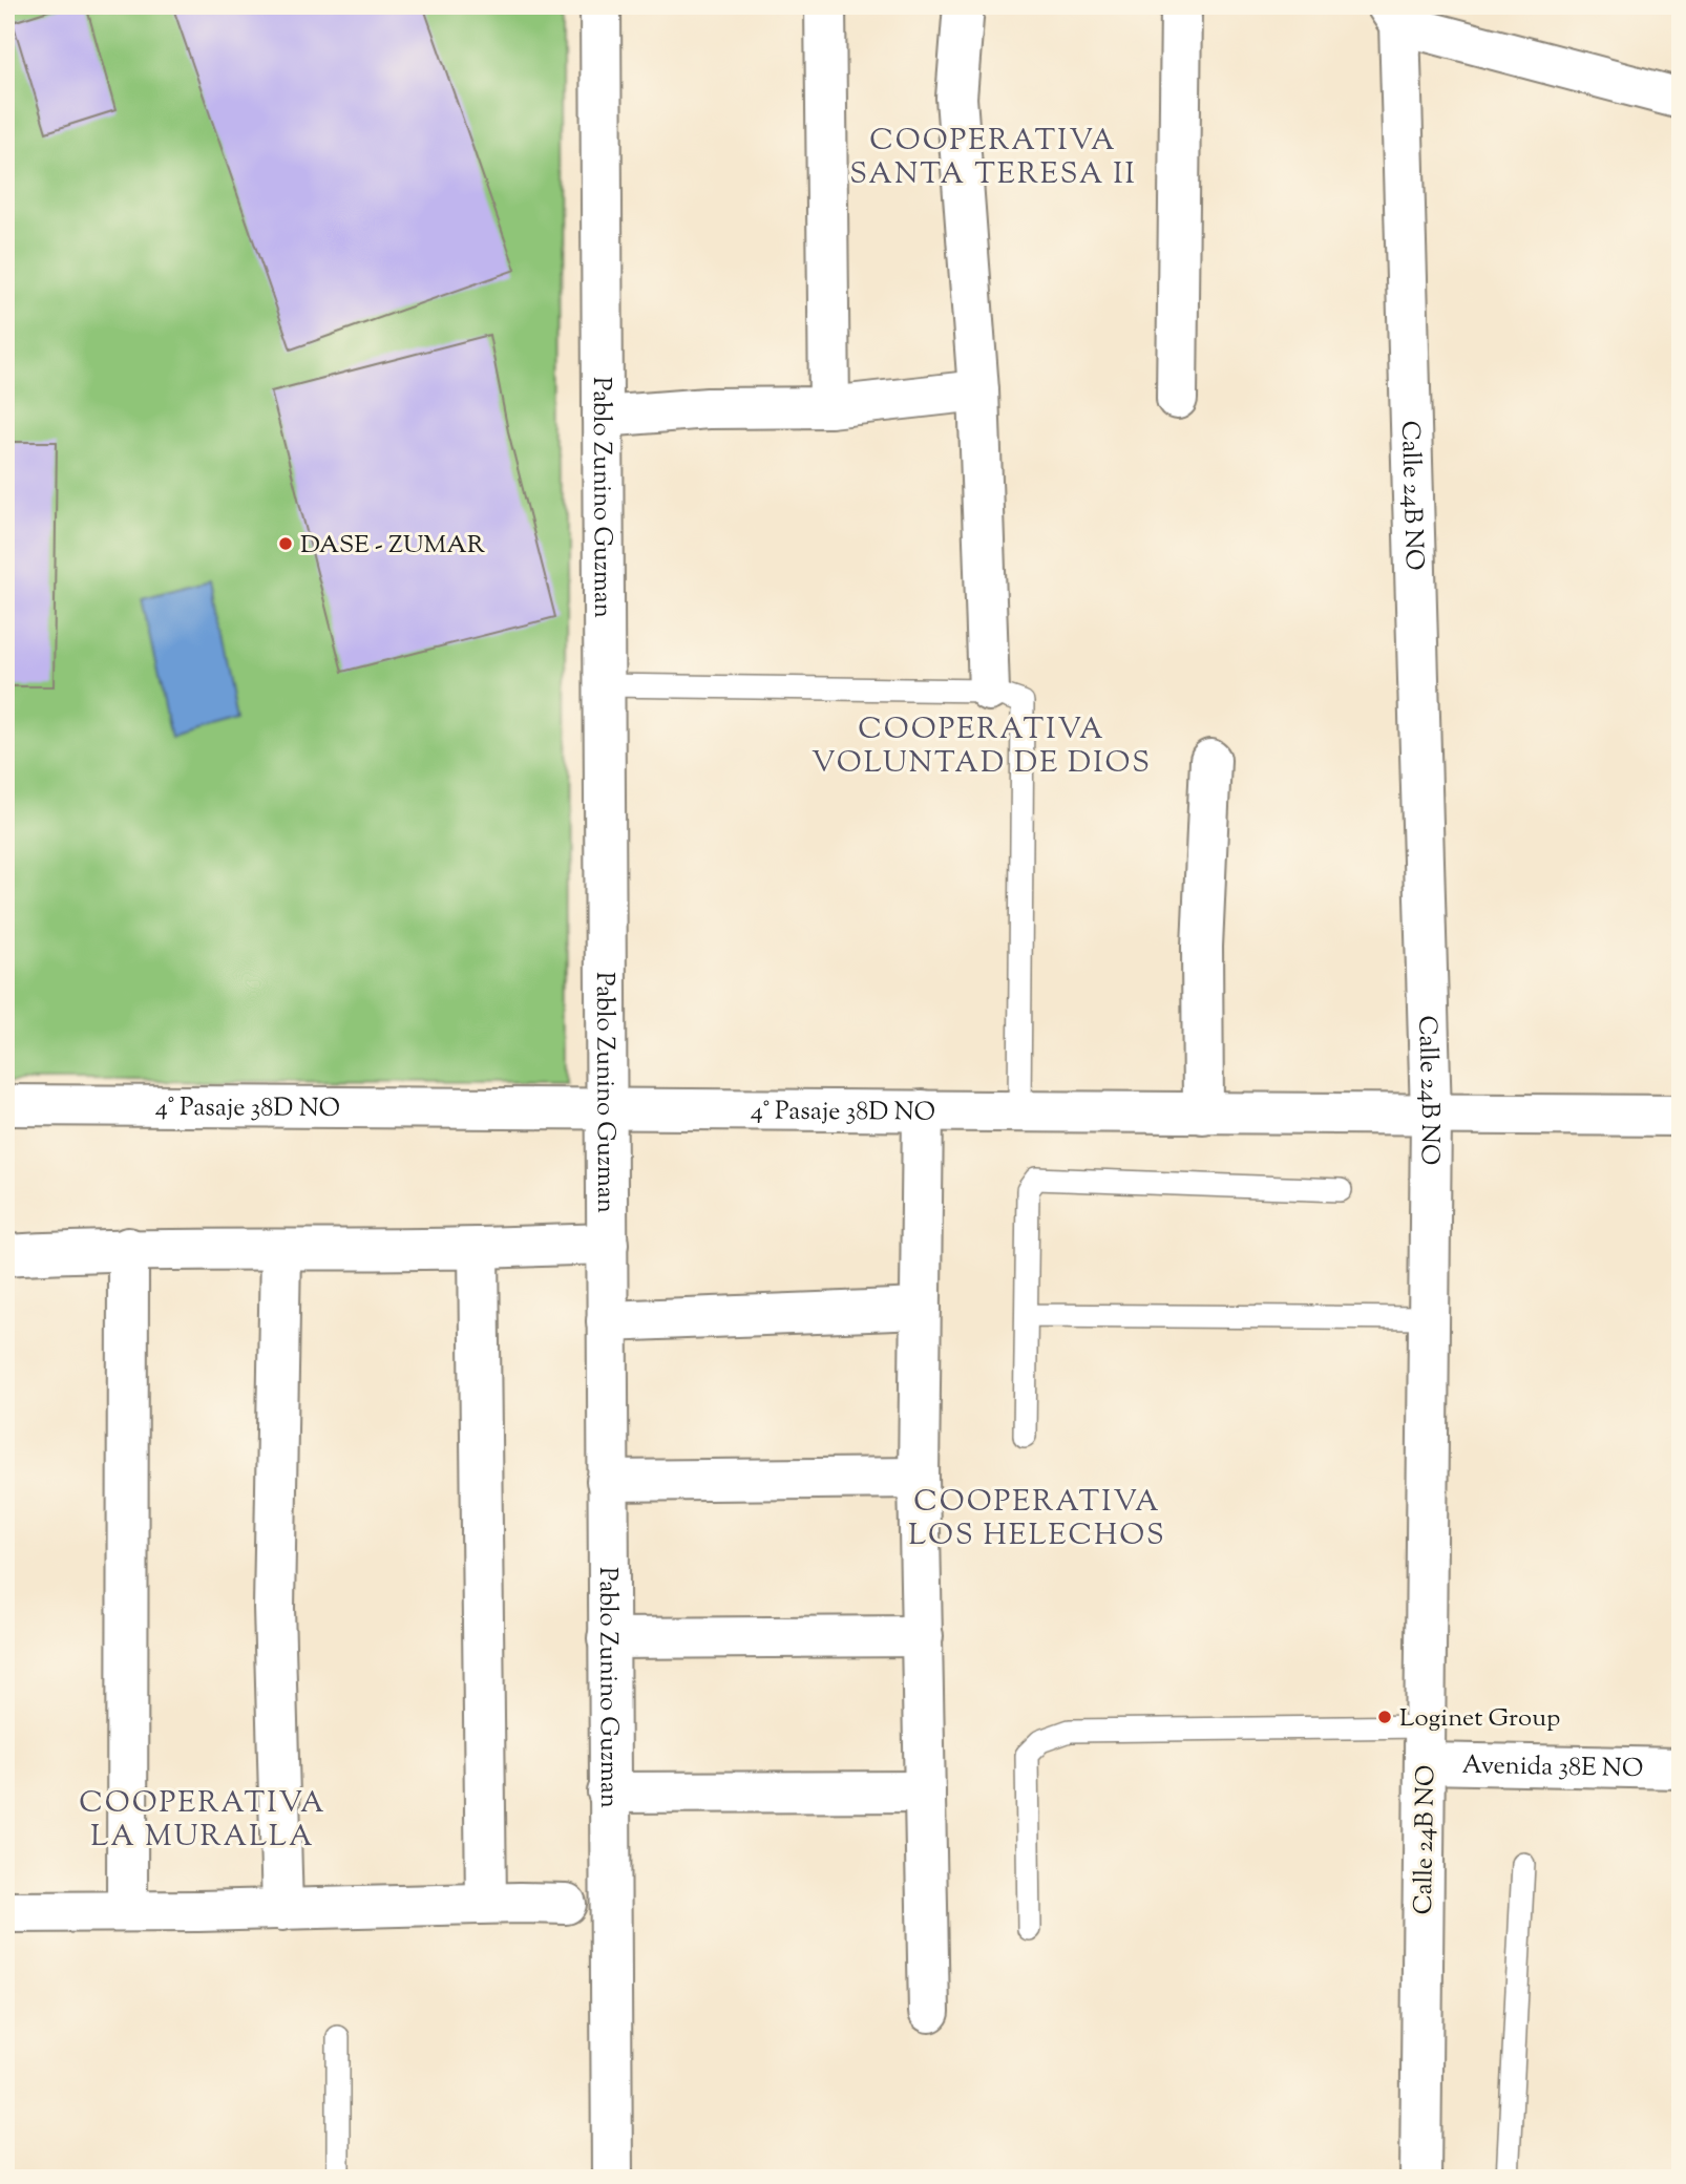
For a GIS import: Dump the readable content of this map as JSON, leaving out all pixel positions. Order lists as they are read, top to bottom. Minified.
{"streets":{"street":["Calle 24B NO","Pablo Zunino Guzman","4° Pasaje 38D NO","Avenida 38E NO"]},"crossings":[["Calle 24B NO","4° Pasaje 38D NO"],["Calle 24B NO","Avenida 38E NO"],["Pablo Zunino Guzman","4° Pasaje 38D NO"]],"districts":["COOPERATIVA SANTA TERESA II","COOPERATIVA VOLUNTAD DE DIOS","COOPERATIVA LOS HELECHOS","COOPERATIVA LA MURALLA"],"places":["DASE - ZUMAR","Loginet Group"]}
